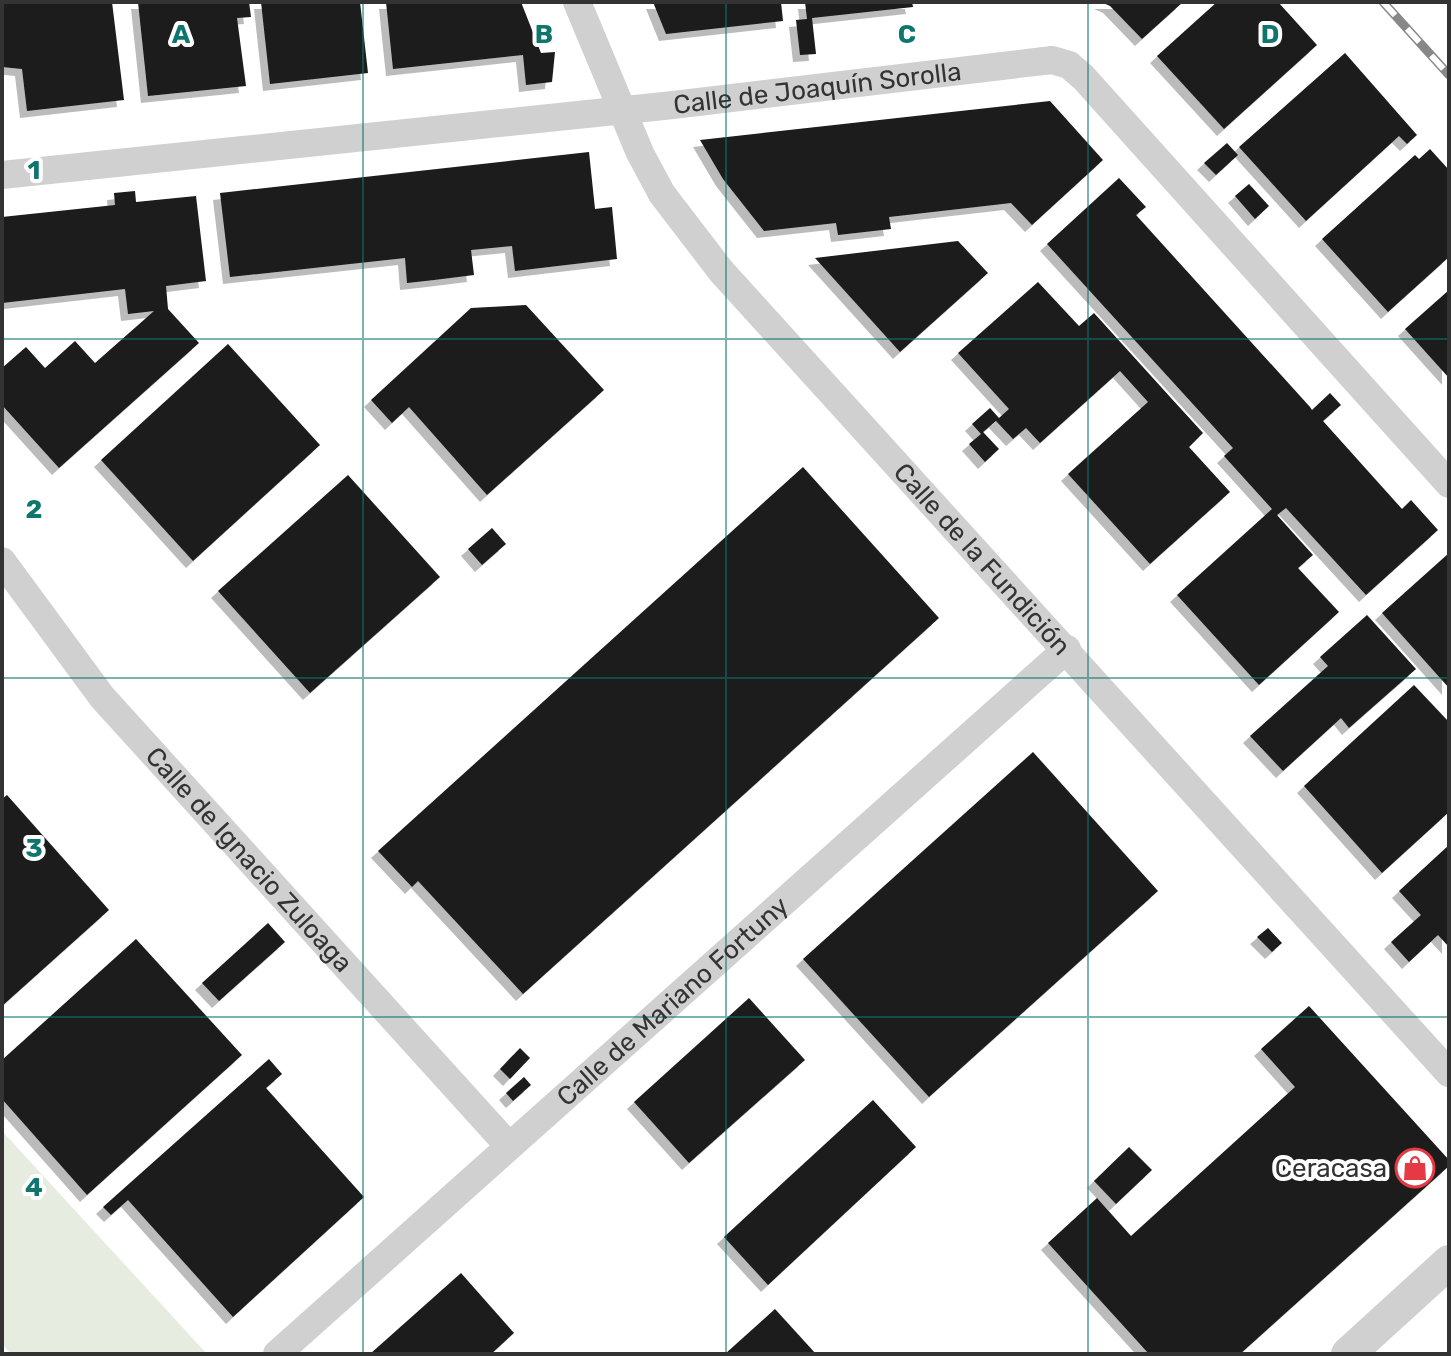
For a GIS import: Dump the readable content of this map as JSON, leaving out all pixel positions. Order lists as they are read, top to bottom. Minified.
{"streets":{"street":["Calle de Joaquín Sorolla","Calle de la Fundición","Calle de Ignacio Zuloaga","Calle de Mariano Fortuny"]},"crossings":[["Calle de Joaquín Sorolla","Calle de la Fundición"],["Calle de la Fundición","Calle de Mariano Fortuny"],["Calle de Ignacio Zuloaga","Calle de Mariano Fortuny"]],"places":{"shop":["Ceracasa"]},"grid":{"columns":["A","B","C","D"],"rows":["1","2","3","4"]}}
